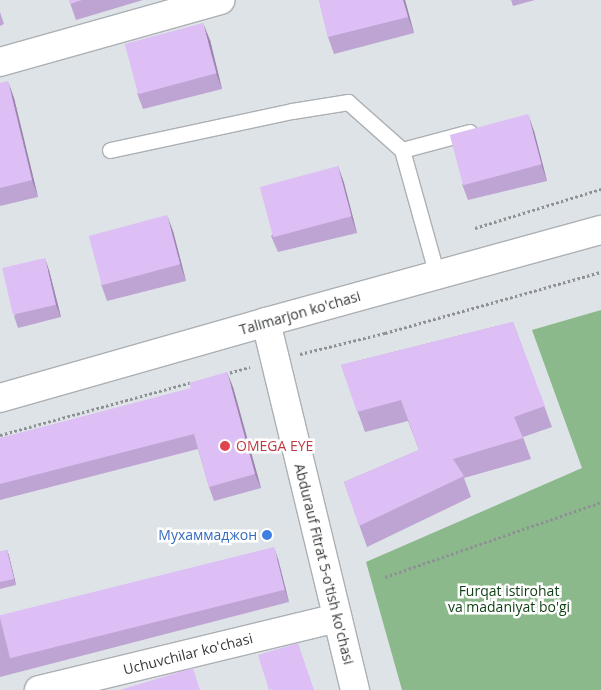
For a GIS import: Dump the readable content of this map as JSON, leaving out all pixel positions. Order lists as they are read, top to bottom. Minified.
{"streets":{"street":["Talimarjon ko'chasi","Abdurauf Fitrat 5-o'tish ko'chasi","Uchuvchilar ko'chasi"]},"crossings":[["Talimarjon ko'chasi","Abdurauf Fitrat 5-o'tish ko'chasi"],["Abdurauf Fitrat 5-o'tish ko'chasi","Uchuvchilar ko'chasi"]],"parks":["Furqat istirohat va madaniyat bo'gi"],"places":["OMEGA EYE","Мухаммаджон"]}
